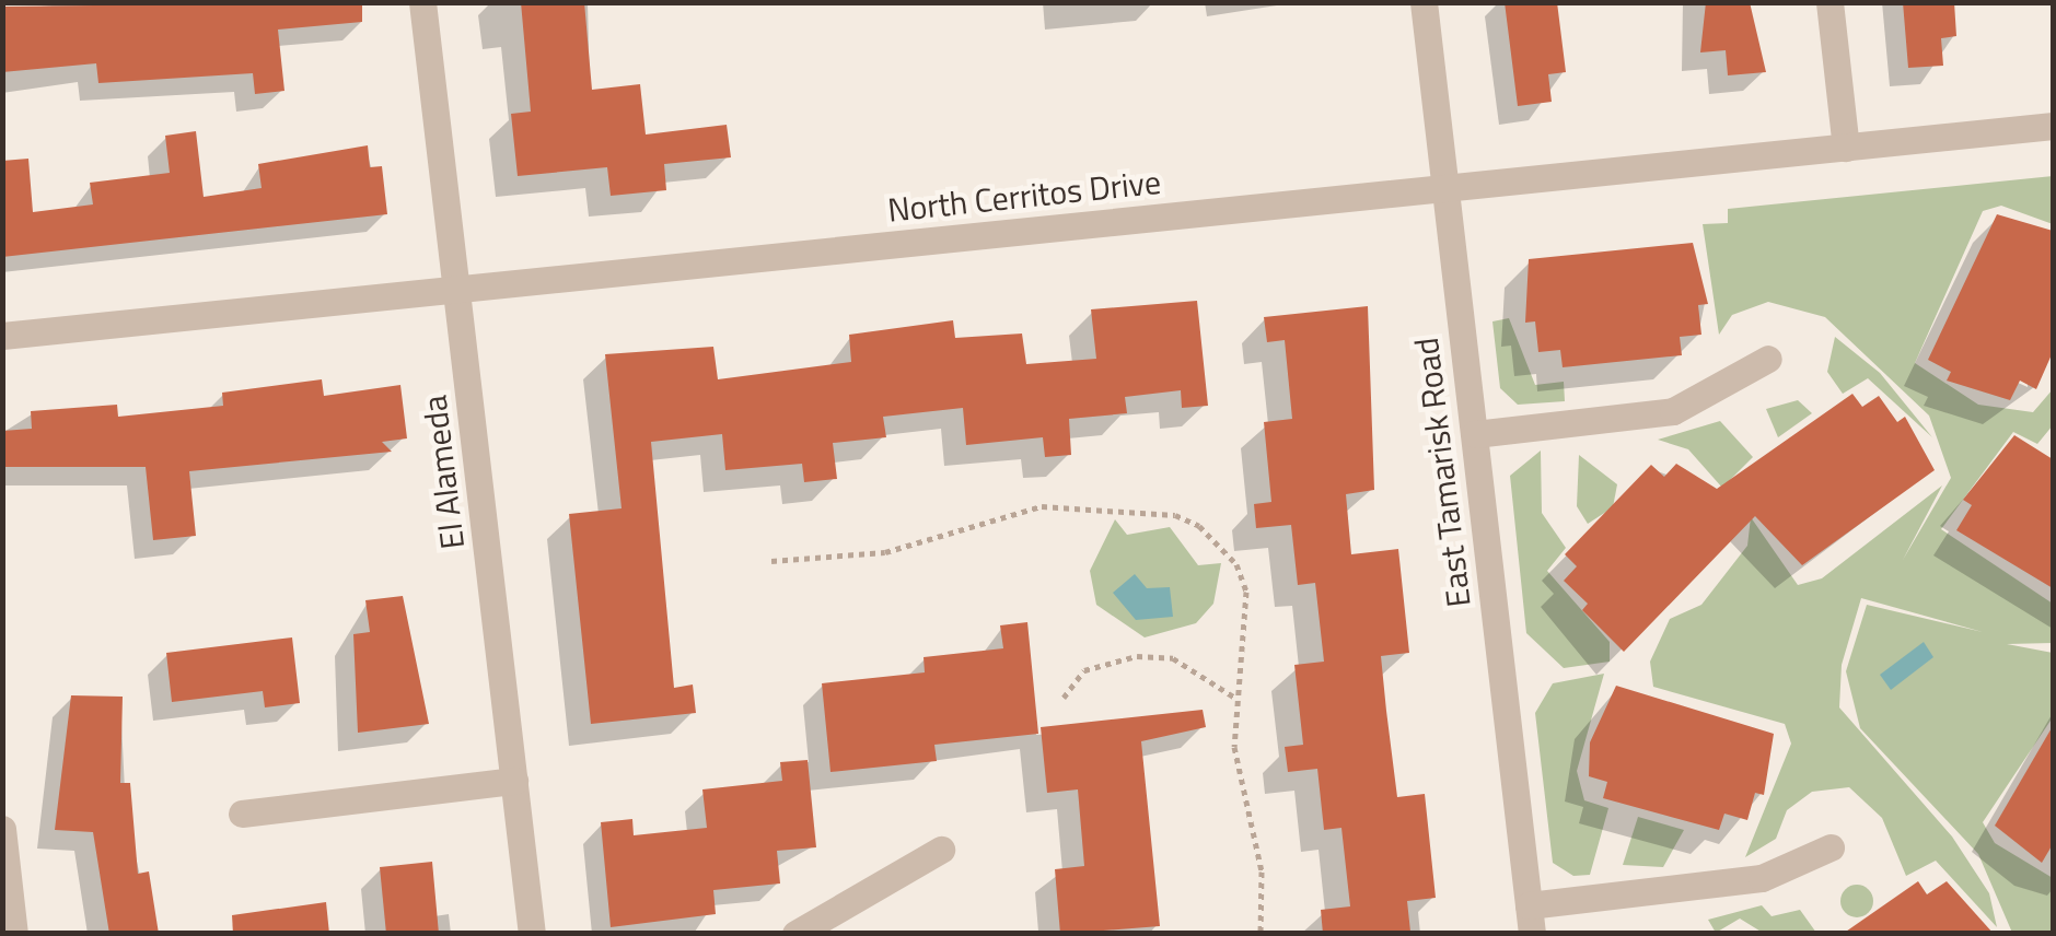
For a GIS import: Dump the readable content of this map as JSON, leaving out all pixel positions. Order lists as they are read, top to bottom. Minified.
{"streets":{"street":["North Cerritos Drive","El Alameda","East Tamarisk Road"]},"crossings":[["North Cerritos Drive","El Alameda"],["North Cerritos Drive","East Tamarisk Road"]]}
